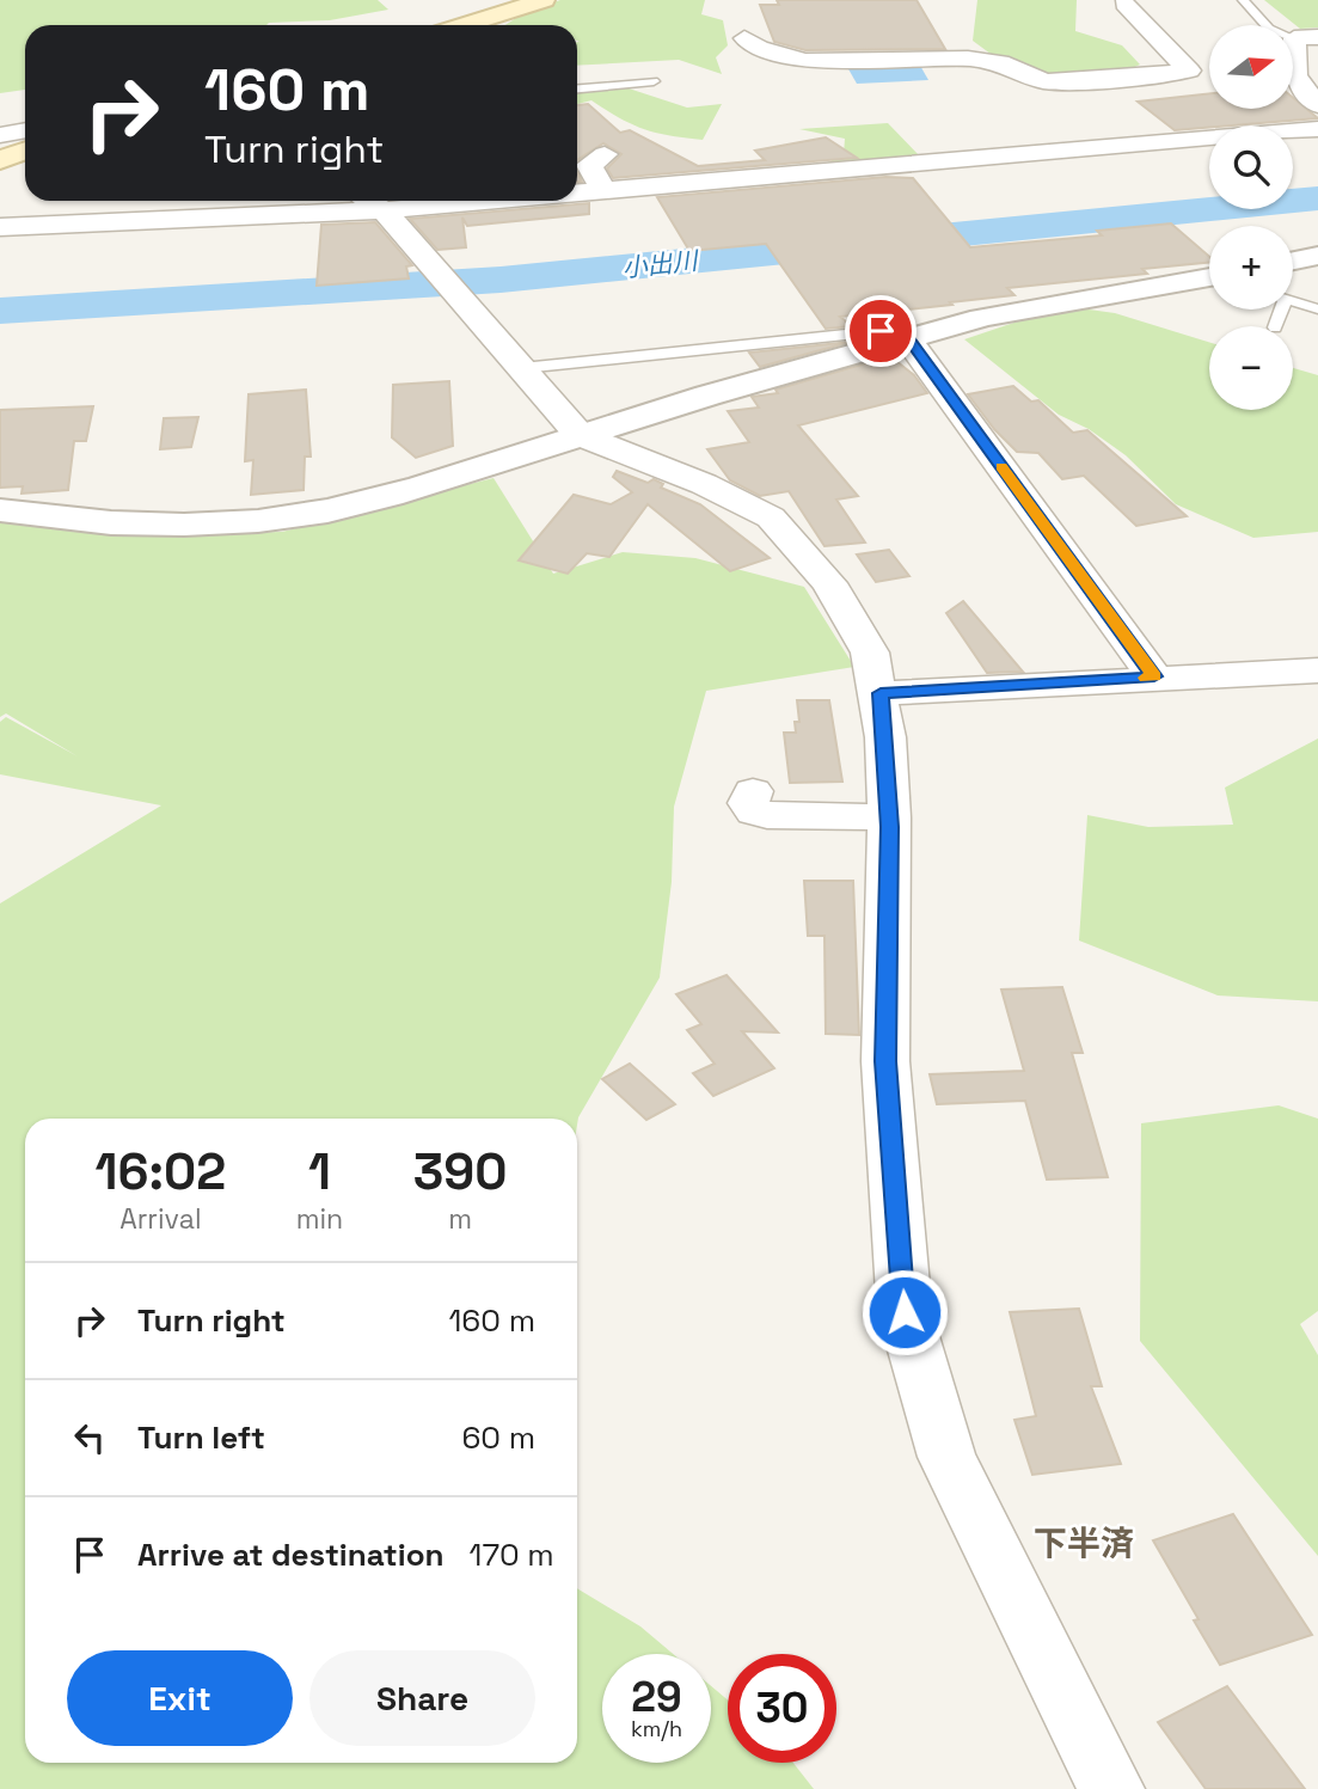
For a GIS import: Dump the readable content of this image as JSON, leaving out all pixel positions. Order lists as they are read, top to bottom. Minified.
{"districts":["下半済"],"water":["小出川"],"north":"right","page":{"map_buttons":["+","−"],"turn":["160 m","Turn right"],"eta":["16:02","Arrival","1","min","390","m"],"list":[{"name":"Turn right","value":"160 m"},{"name":"Turn left","value":"60 m"},{"name":"Arrive at destination","value":"170 m"}],"buttons":["Exit","Share"],"speed":"29 km/h","limit":"30"}}
